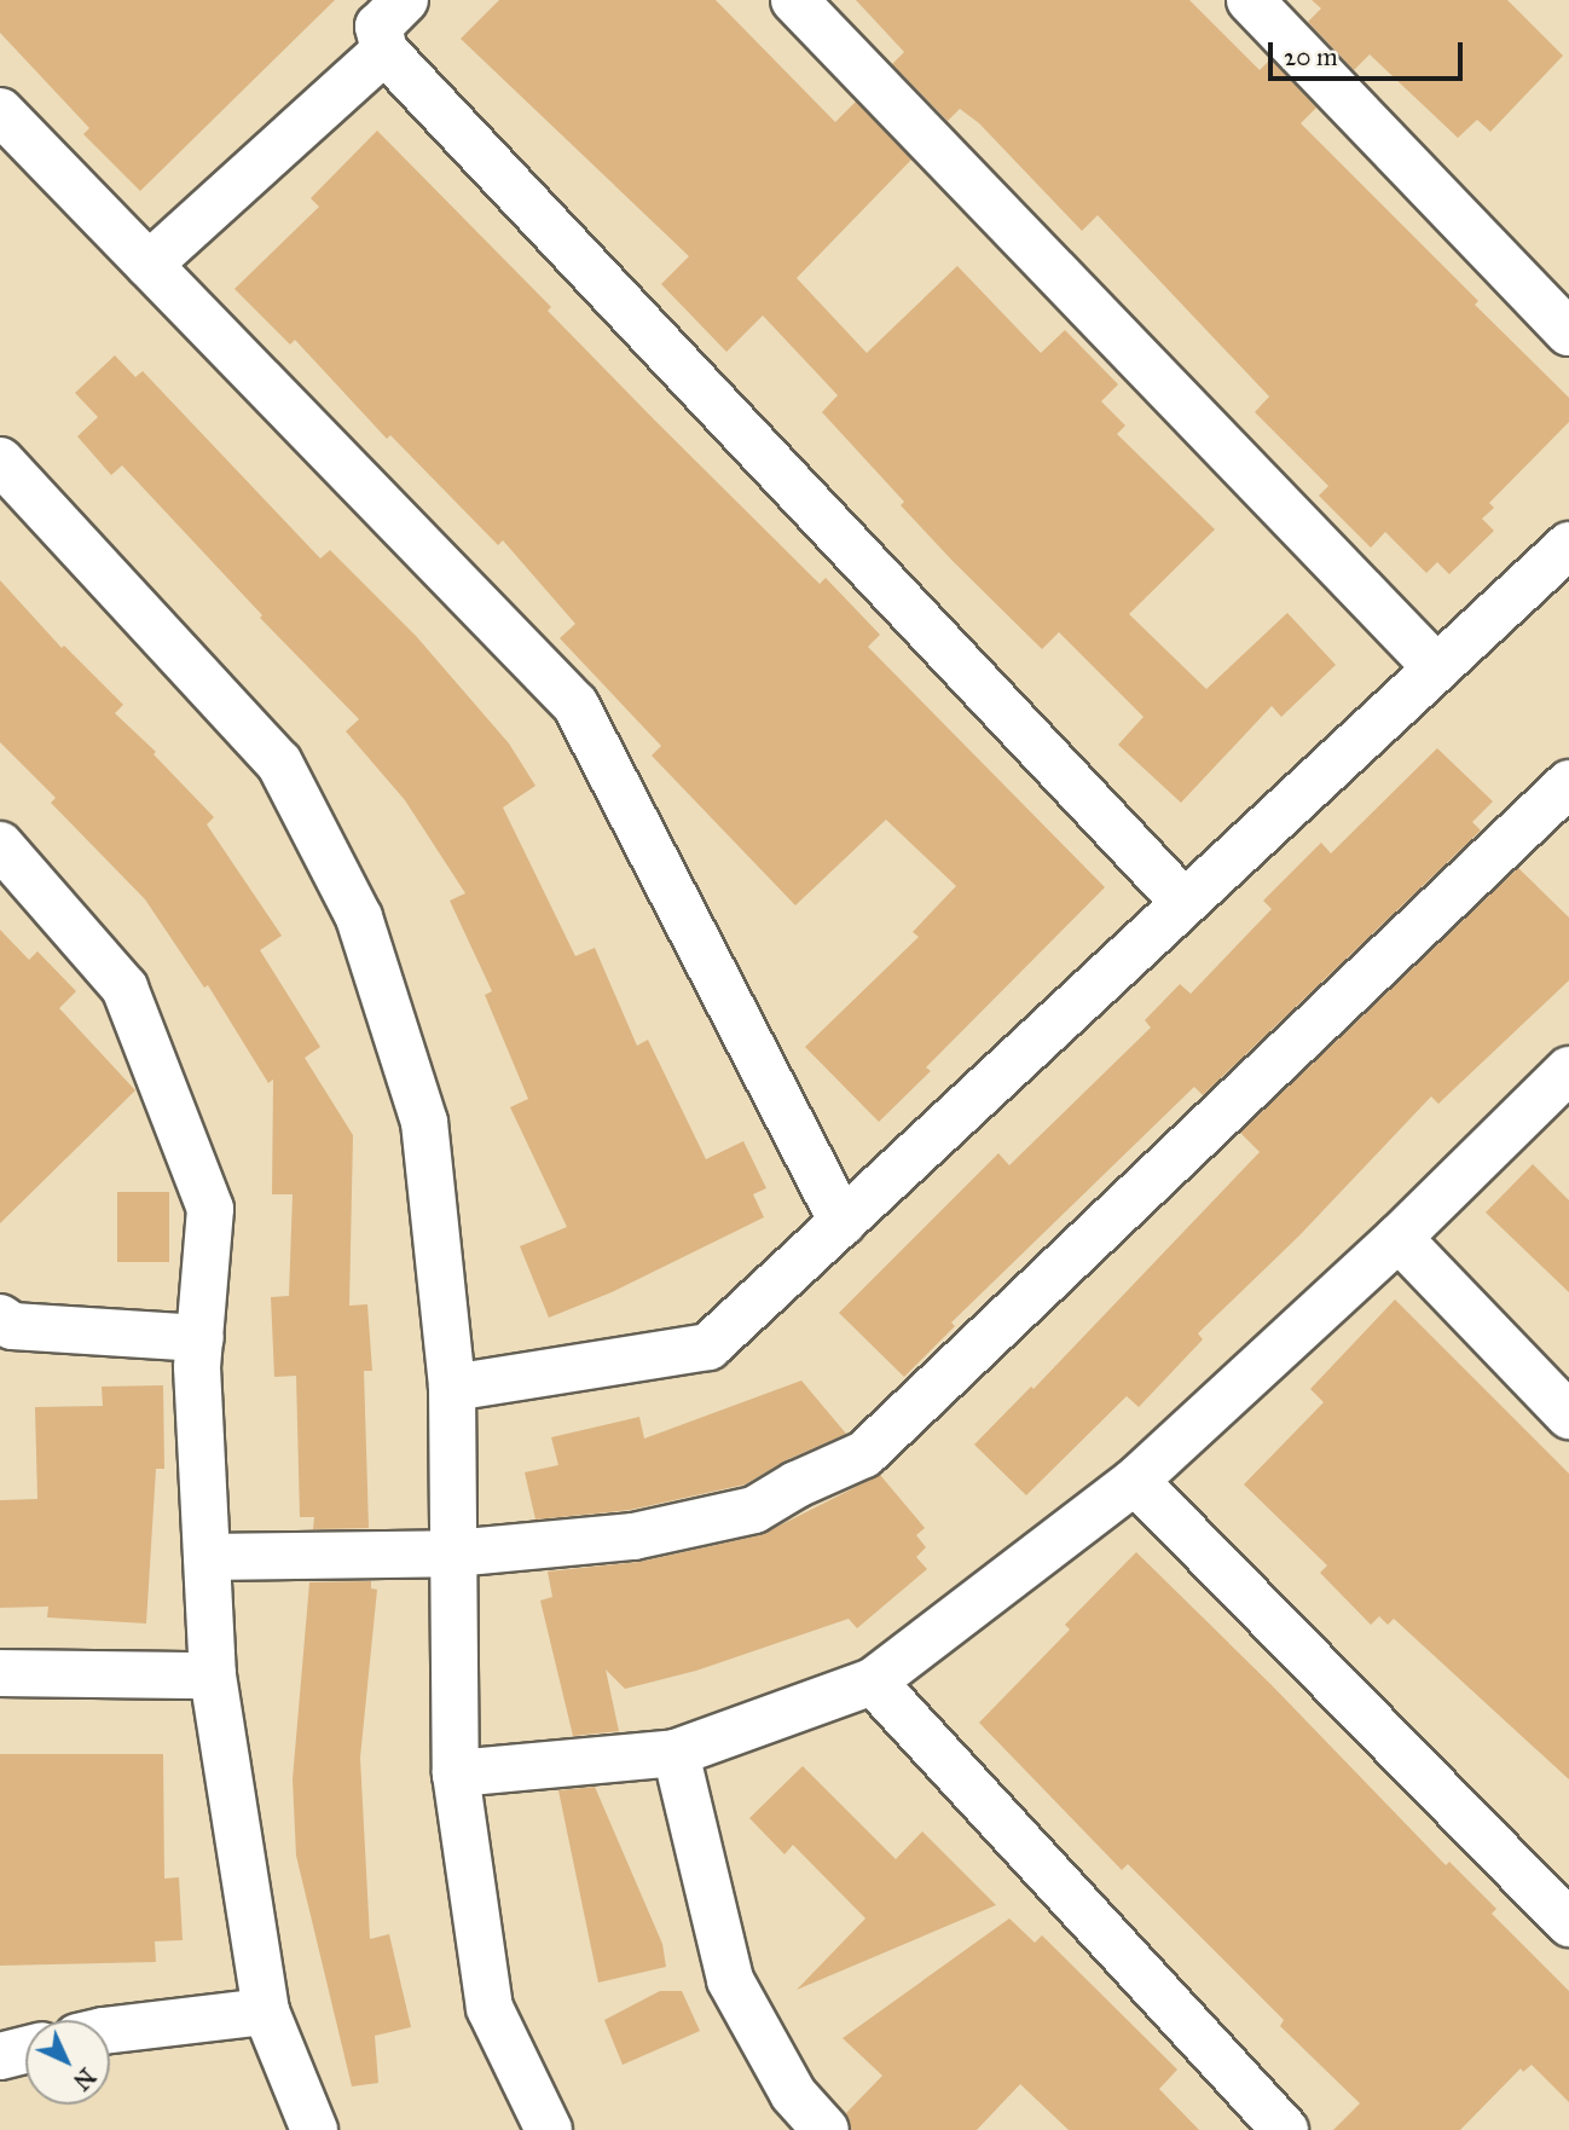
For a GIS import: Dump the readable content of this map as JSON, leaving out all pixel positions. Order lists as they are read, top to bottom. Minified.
{"scale_bar":"20 m","north":"bottom right"}
